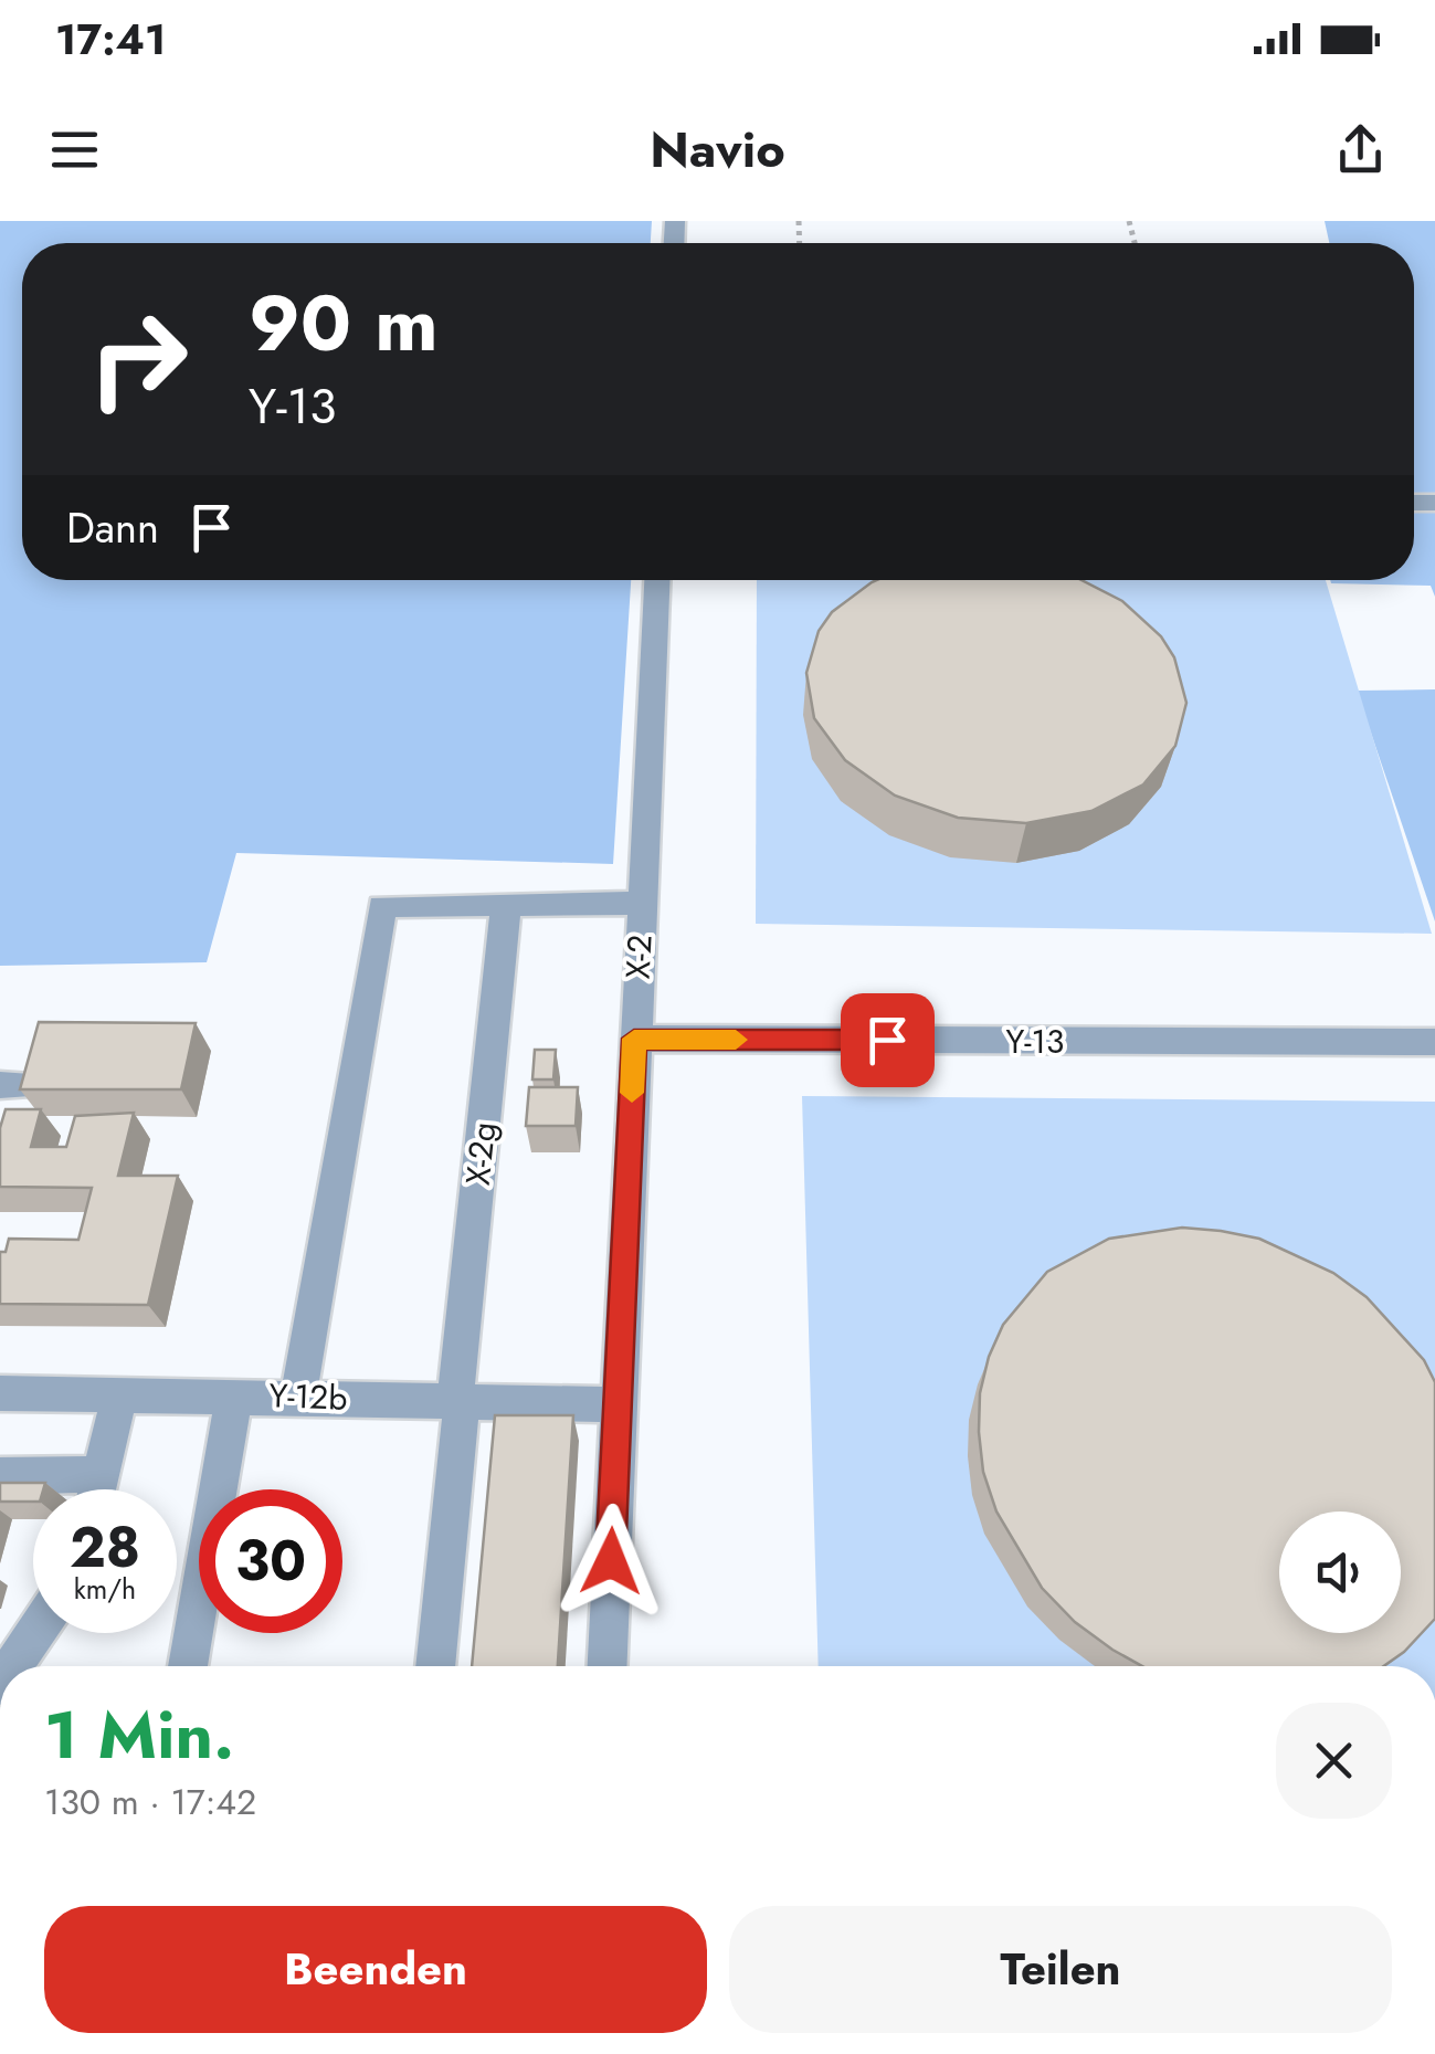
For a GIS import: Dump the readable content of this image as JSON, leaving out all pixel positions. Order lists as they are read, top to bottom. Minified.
{"streets":{"street":["X-2","Y-13","X-2g","Y-12b"]},"crossings":[["X-2","Y-13"],["X-2","Y-12b"],["X-2g","Y-12b"]],"page":{"status":"17:41","header":"Navio","turn":["90 m","Y-13"],"then":"Dann","speed":"28 km/h","limit":"30","heading":["1 Min.","130 m · 17:42"],"buttons":["Beenden","Teilen"]}}
